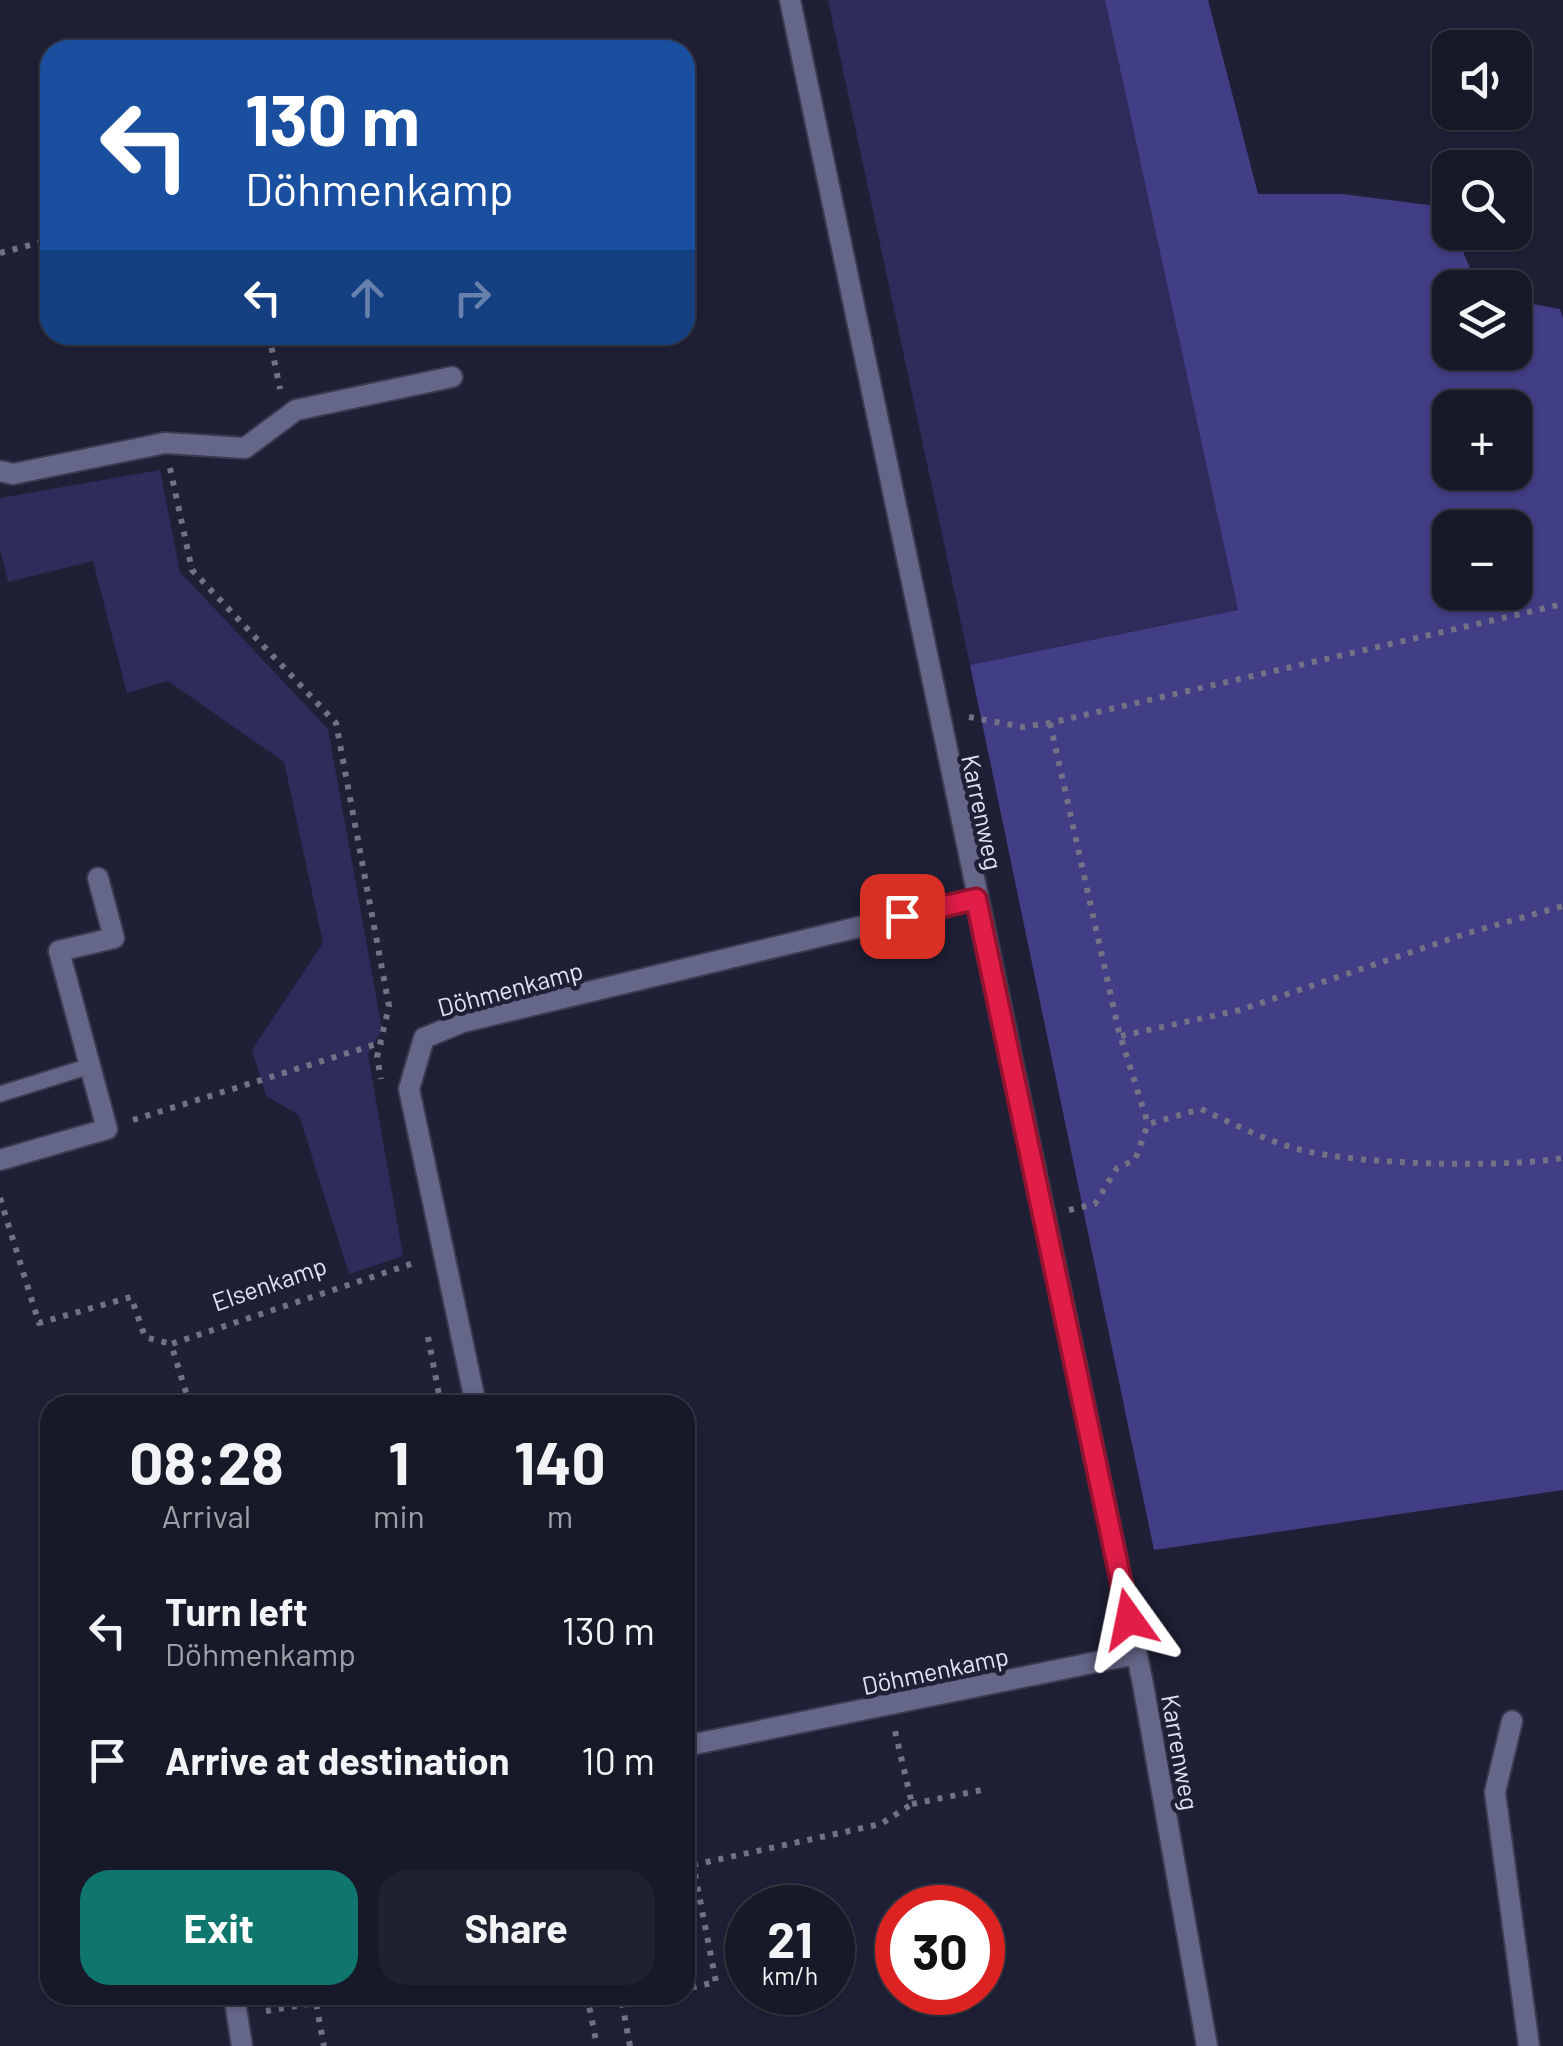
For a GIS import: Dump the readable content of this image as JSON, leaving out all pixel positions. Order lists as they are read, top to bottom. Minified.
{"streets":{"street":["Karrenweg","Döhmenkamp"],"path":["Elsenkamp"]},"crossings":[["Karrenweg","Döhmenkamp"],["Döhmenkamp","Elsenkamp"]],"page":{"map_buttons":["+","−"],"turn":["130 m","Döhmenkamp"],"eta":["08:28","Arrival","1","min","140","m"],"list":[{"name":"Turn left","note":"Döhmenkamp","value":"130 m"},{"name":"Arrive at destination","value":"10 m"}],"buttons":["Exit","Share"],"speed":"21 km/h","limit":"30"}}
